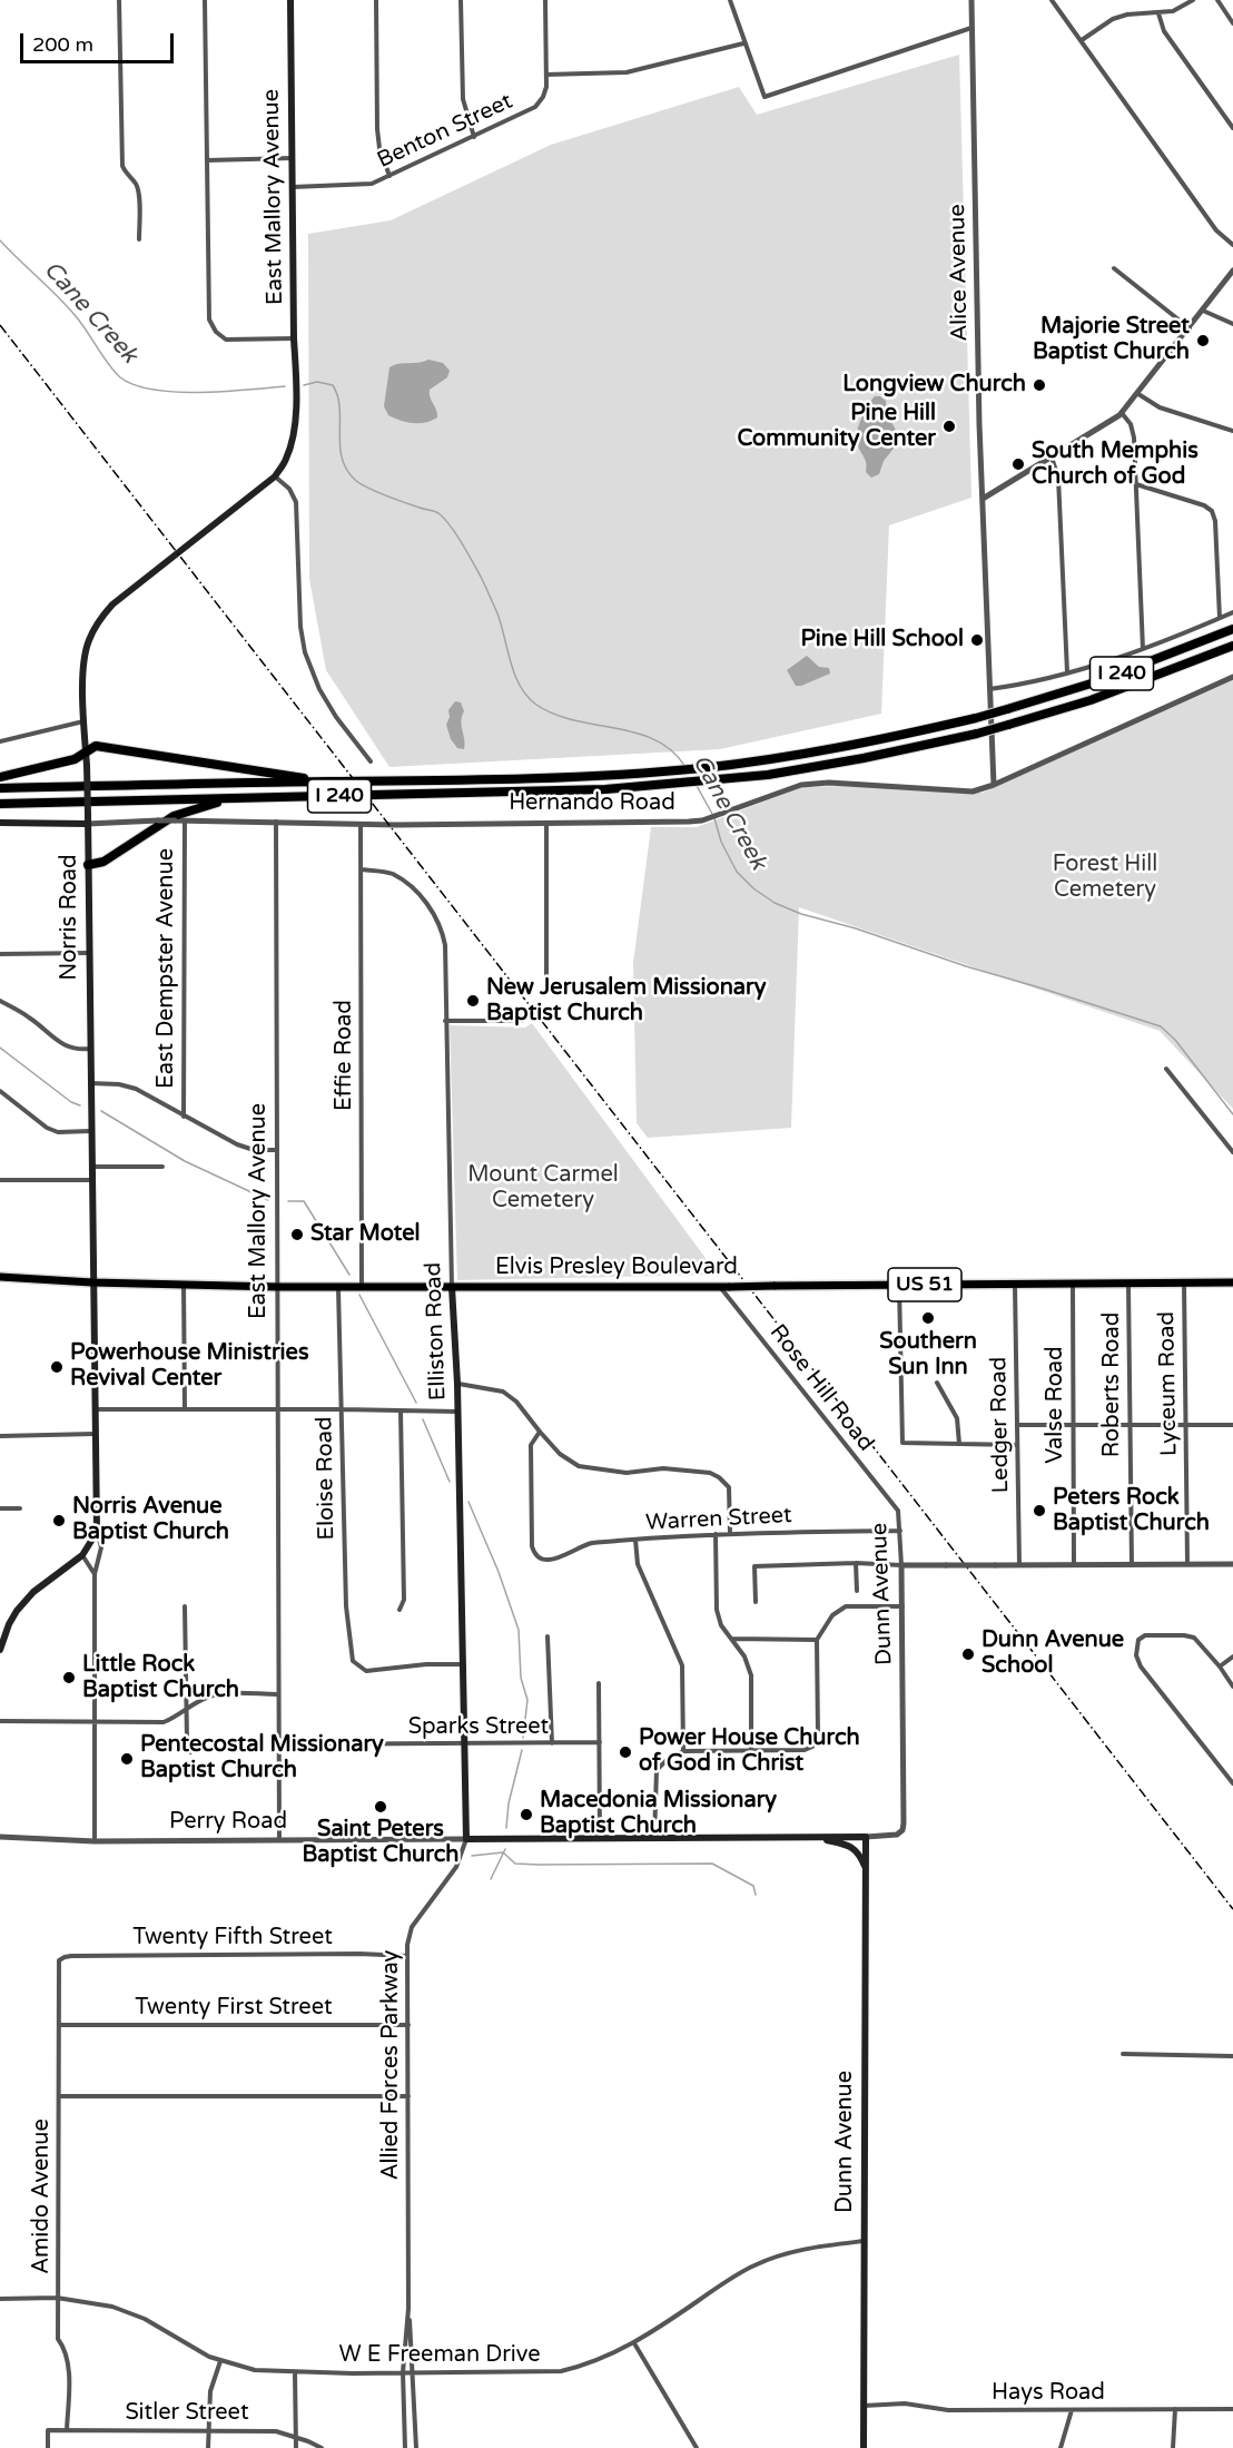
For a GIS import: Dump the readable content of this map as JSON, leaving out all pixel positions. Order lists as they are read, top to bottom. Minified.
{"streets":{"highway":["I 240"],"main road":["East Mallory Avenue","Hernando Road","Norris Road","Elvis Presley Boulevard","US 51","Elliston Road","Dunn Avenue","Perry Road"],"street":["Benton Street","Alice Avenue","East Dempster Avenue","Effie Road","Lyceum Road","Roberts Road","Rose Hill Road","Valse Road","Ledger Road","Eloise Road","Warren Street","Sparks Street","Twenty Fifth Street","Twenty First Street","Allied Forces Parkway","Amido Avenue","W E Freeman Drive","Hays Road","Sitler Street"]},"crossings":[["Benton Street","East Mallory Avenue"],["East Mallory Avenue","Hernando Road"],["East Mallory Avenue","Norris Road"],["East Mallory Avenue","Elvis Presley Boulevard"],["East Mallory Avenue","Sparks Street"],["East Mallory Avenue","Perry Road"],["Alice Avenue","Hernando Road"],["Hernando Road","Norris Road"],["Hernando Road","East Dempster Avenue"],["Hernando Road","Effie Road"],["Norris Road","Elvis Presley Boulevard"],["Norris Road","Perry Road"],["Effie Road","Elvis Presley Boulevard"],["Effie Road","Elliston Road"],["Elvis Presley Boulevard","Elliston Road"],["Elvis Presley Boulevard","Lyceum Road"],["Elvis Presley Boulevard","Roberts Road"],["Elvis Presley Boulevard","Rose Hill Road"],["Elvis Presley Boulevard","Valse Road"],["Elvis Presley Boulevard","Ledger Road"],["Elvis Presley Boulevard","Eloise Road"],["Elliston Road","Eloise Road"],["Elliston Road","Sparks Street"],["Elliston Road","Perry Road"],["Elliston Road","Allied Forces Parkway"],["Rose Hill Road","Dunn Avenue"],["Warren Street","Dunn Avenue"],["Dunn Avenue","Perry Road"],["Dunn Avenue","W E Freeman Drive"],["Dunn Avenue","Hays Road"],["Perry Road","Allied Forces Parkway"],["Twenty Fifth Street","Allied Forces Parkway"],["Twenty Fifth Street","Amido Avenue"],["Twenty First Street","Allied Forces Parkway"],["Twenty First Street","Amido Avenue"],["Allied Forces Parkway","W E Freeman Drive"],["Amido Avenue","W E Freeman Drive"],["Amido Avenue","Sitler Street"]],"water":["Cane Creek"],"parks":["Forest Hill Cemetery","Mount Carmel Cemetery"],"places":["Majorie Street Baptist Church","Longview Church","Pine Hill Community Center","South Memphis Church of God","Pine Hill School","New Jerusalem Missionary Baptist Church","Star Motel","Southern Sun Inn","Powerhouse Ministries Revival Center","Peters Rock Baptist Church","Norris Avenue Baptist Church","Dunn Avenue School","Little Rock Baptist Church","Power House Church of God in Christ","Pentecostal Missionary Baptist Church","Saint Peters Baptist Church","Macedonia Missionary Baptist Church"],"scale_bar":"200 m"}
